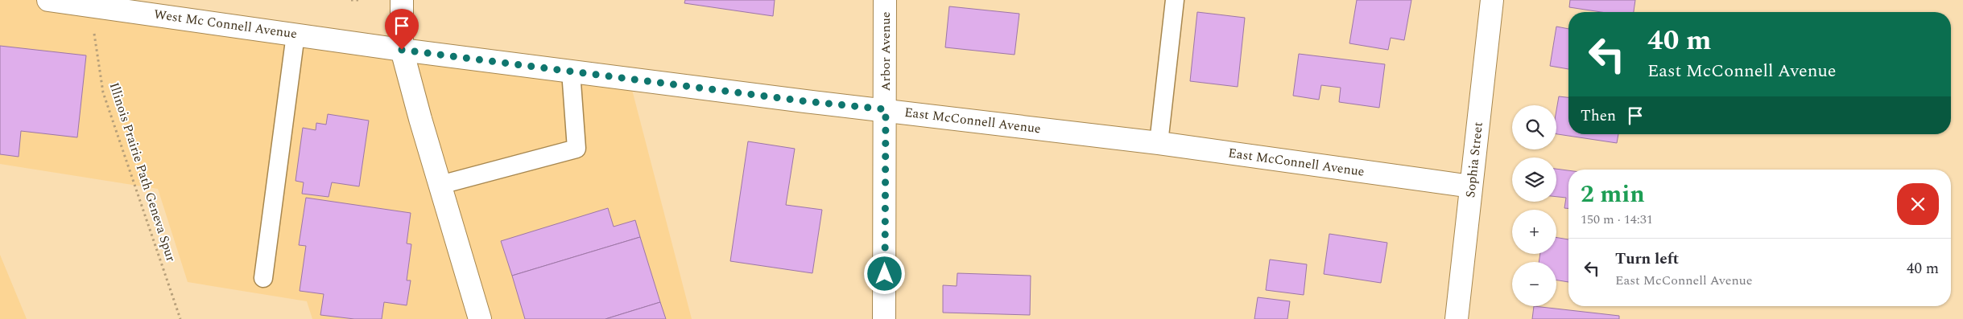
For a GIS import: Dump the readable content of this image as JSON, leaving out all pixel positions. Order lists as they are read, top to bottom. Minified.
{"streets":{"street":["West Mc Connell Avenue","Arbor Avenue","East McConnell Avenue","Sophia Street"],"path":["Illinois Prairie Path Geneva Spur"]},"crossings":[["West Mc Connell Avenue","East McConnell Avenue"],["Arbor Avenue","East McConnell Avenue"],["East McConnell Avenue","Sophia Street"]],"page":{"turn":["40 m","East McConnell Avenue"],"then":"Then","map_buttons":["+","−"],"heading":["2 min","150 m · 14:31"],"list":[{"name":"Turn left","note":"East McConnell Avenue","value":"40 m"}]}}
